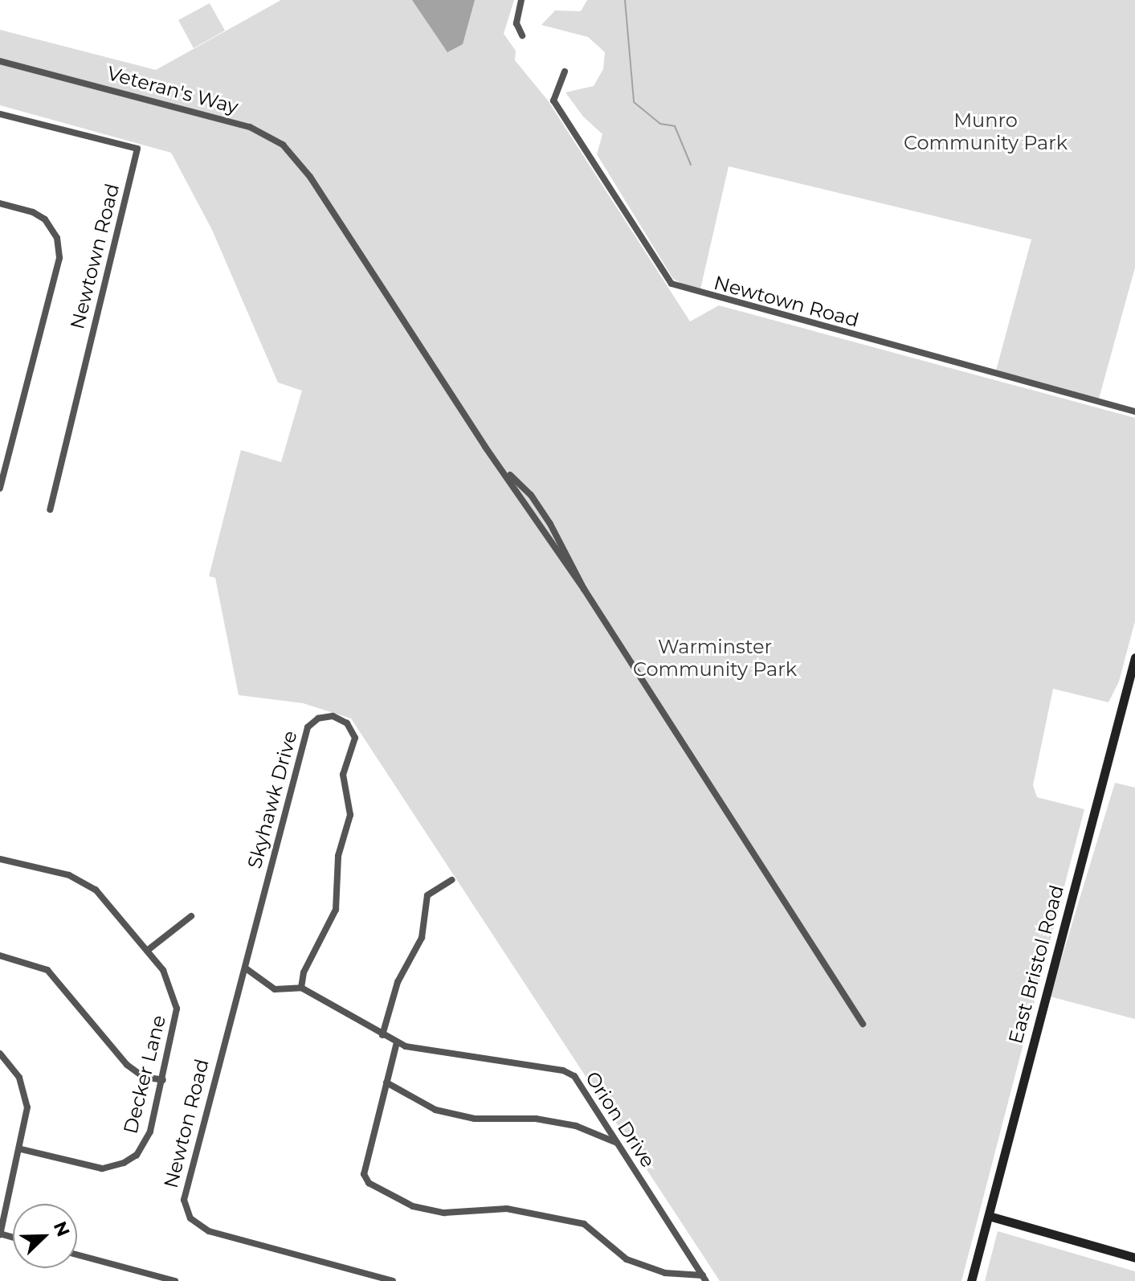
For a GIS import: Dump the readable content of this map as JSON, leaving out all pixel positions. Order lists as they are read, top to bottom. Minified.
{"streets":{"main road":["East Bristol Road"],"street":["Veteran's Way","Newtown Road","Skyhawk Drive","Decker Lane","Orion Drive","Newton Road"]},"crossings":[["Skyhawk Drive","Newton Road"]],"parks":["Munro Community Park","Warminster Community Park"],"north":"top right"}
